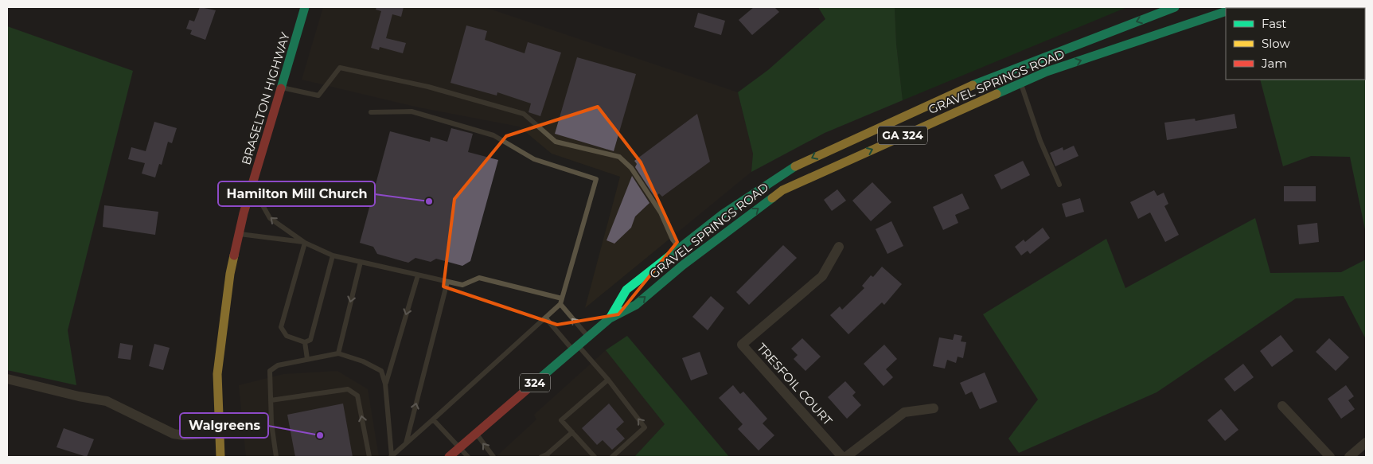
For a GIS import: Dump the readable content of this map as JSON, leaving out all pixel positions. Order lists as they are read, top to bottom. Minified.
{"streets":{"main road":["GRAVEL SPRINGS ROAD","BRASELTON HIGHWAY","GA 324","324"],"street":["TRESFOIL COURT"]},"places":["Hamilton Mill Church","Walgreens"],"legend":["Fast","Slow","Jam"]}
